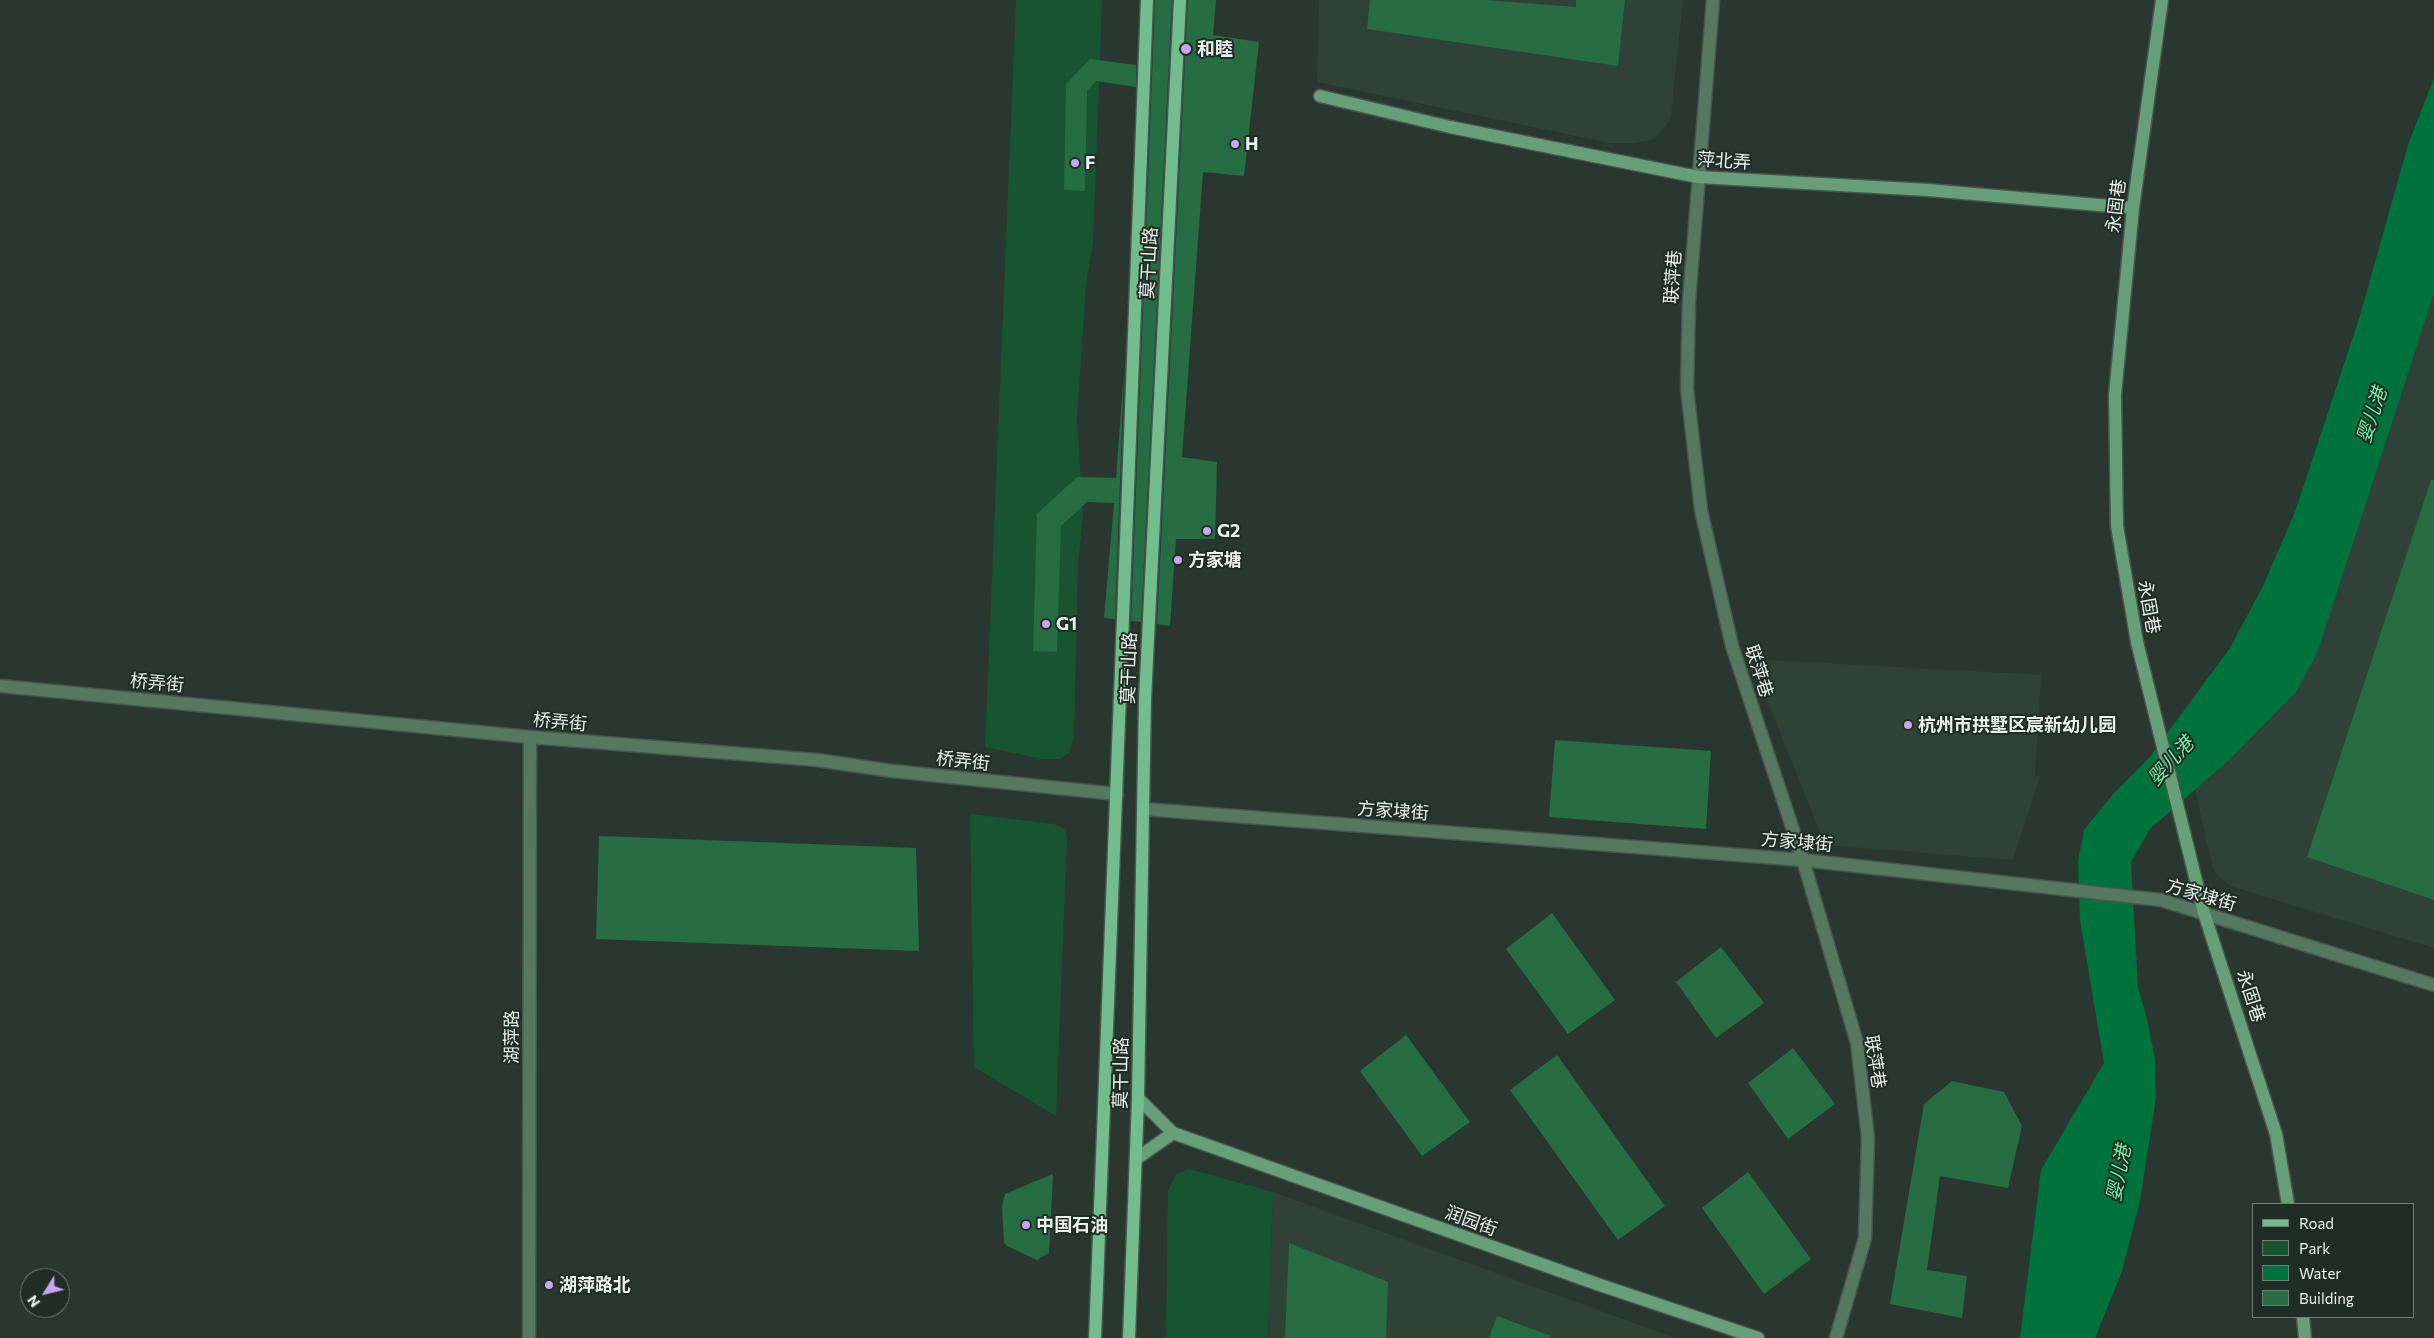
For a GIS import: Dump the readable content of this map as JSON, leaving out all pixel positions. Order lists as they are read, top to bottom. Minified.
{"streets":{"main road":["莫干山路"],"street":["萍北弄","永固巷","联萍巷","桥弄街","方家埭街","湖萍路","润园街"]},"crossings":[["萍北弄","永固巷"],["萍北弄","联萍巷"],["永固巷","方家埭街"],["莫干山路","桥弄街"],["莫干山路","方家埭街"],["莫干山路","润园街"],["联萍巷","方家埭街"],["桥弄街","湖萍路"]],"water":["婴儿港"],"places":["和睦","H","F","G2","方家塘","G1","杭州市拱墅区宸新幼儿园","中国石油","湖萍路北"],"legend":["Road","Park","Water","Building"],"north":"bottom left"}
